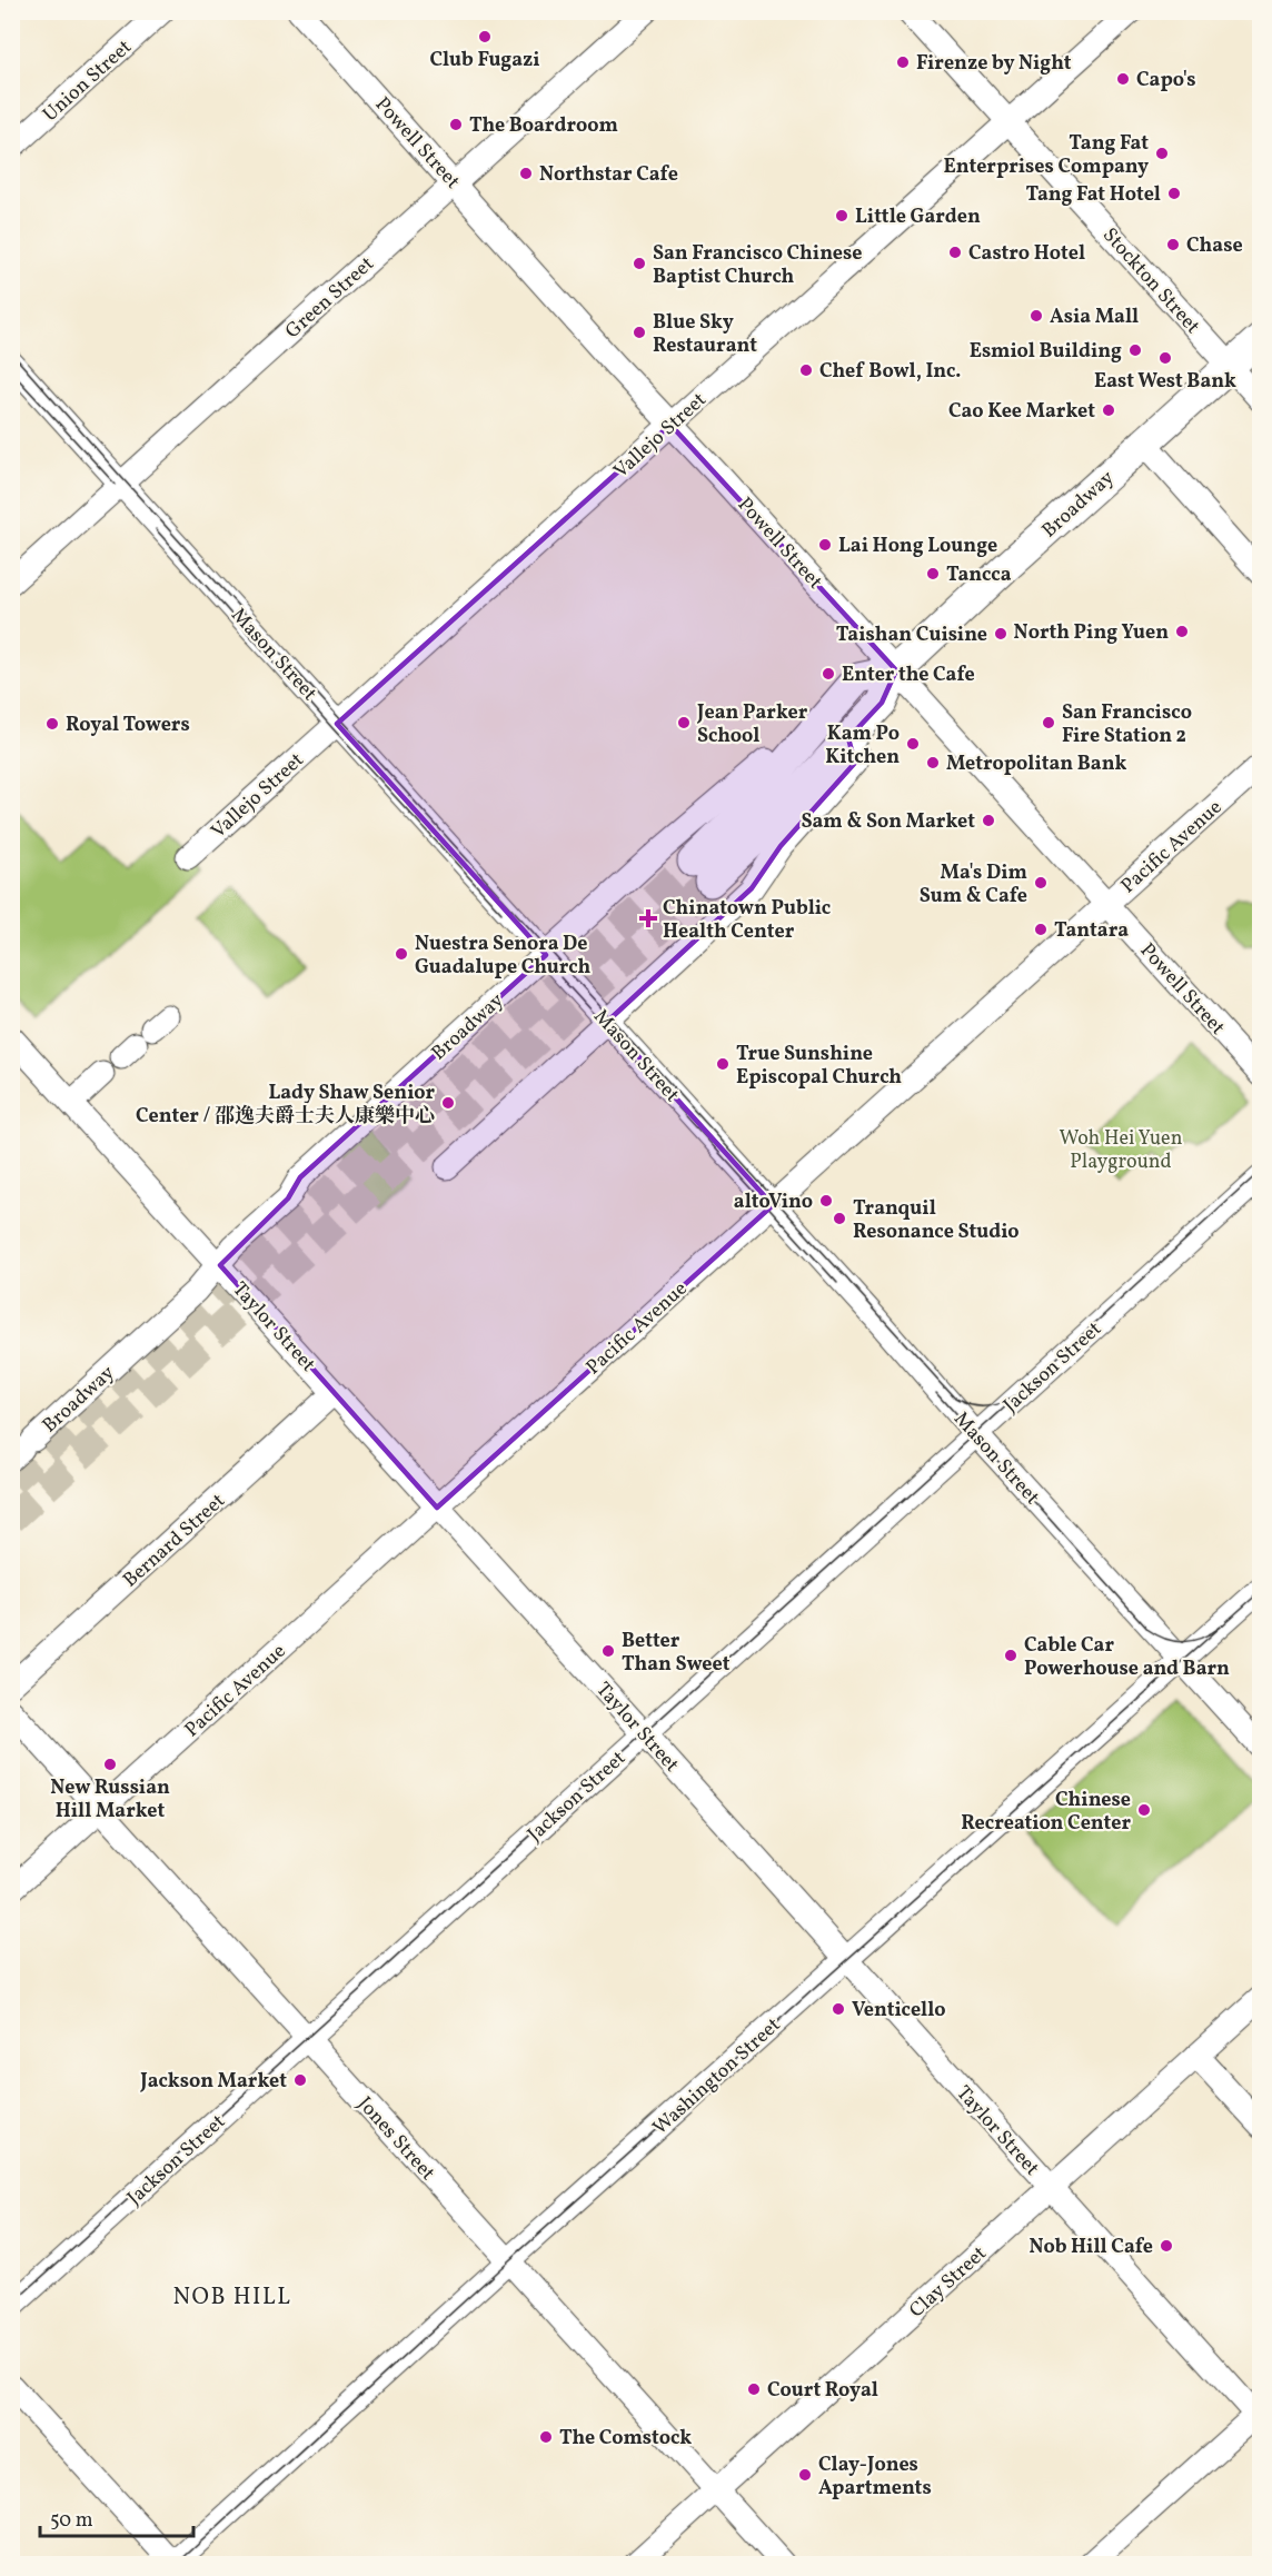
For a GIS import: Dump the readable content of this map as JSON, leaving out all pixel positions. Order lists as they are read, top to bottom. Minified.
{"streets":{"main road":["Broadway"],"street":["Union Street","Powell Street","Stockton Street","Green Street","Vallejo Street","Mason Street","Pacific Avenue","Taylor Street","Jackson Street","Bernard Street","Washington Street","Jones Street","Clay Street"]},"crossings":[["Powell Street","Green Street"],["Powell Street","Vallejo Street"],["Powell Street","Broadway"],["Powell Street","Pacific Avenue"],["Stockton Street","Vallejo Street"],["Stockton Street","Broadway"],["Green Street","Mason Street"],["Vallejo Street","Mason Street"],["Broadway","Mason Street"],["Broadway","Taylor Street"],["Mason Street","Pacific Avenue"],["Mason Street","Jackson Street"],["Mason Street","Washington Street"],["Pacific Avenue","Taylor Street"],["Pacific Avenue","Jones Street"],["Taylor Street","Jackson Street"],["Taylor Street","Bernard Street"],["Taylor Street","Washington Street"],["Taylor Street","Clay Street"],["Jackson Street","Jones Street"],["Washington Street","Jones Street"],["Jones Street","Clay Street"]],"districts":["NOB HILL"],"parks":["Woh Hei Yuen Playground"],"places":{"other":["Club Fugazi","Firenze by Night","Capo's","The Boardroom","Tang Fat Enterprises Company","Northstar Cafe","Tang Fat Hotel","Little Garden","Chase","Castro Hotel","San Francisco Chinese Baptist Church","Asia Mall","Blue Sky Restaurant","Esmiol Building","East West Bank","Chef Bowl, Inc.","Cao Kee Market","Lai Hong Lounge","Tancca","North Ping Yuen","Taishan Cuisine","Enter the Cafe","Jean Parker School","San Francisco Fire Station 2","Royal Towers","Kam Po Kitchen","Metropolitan Bank","Sam & Son Market","Ma's Dim Sum & Cafe","Tantara","Nuestra Senora De Guadalupe Church","True Sunshine Episcopal Church","Lady Shaw Senior Center / 邵逸夫爵士夫人康樂中心","altoVino","Tranquil Resonance Studio","Better Than Sweet","Cable Car Powerhouse and Barn","New Russian Hill Market","Chinese Recreation Center","Venticello","Jackson Market","Nob Hill Cafe","Court Royal","The Comstock","Clay-Jones Apartments"],"health":["Chinatown Public Health Center"]},"scale_bar":"50 m"}
